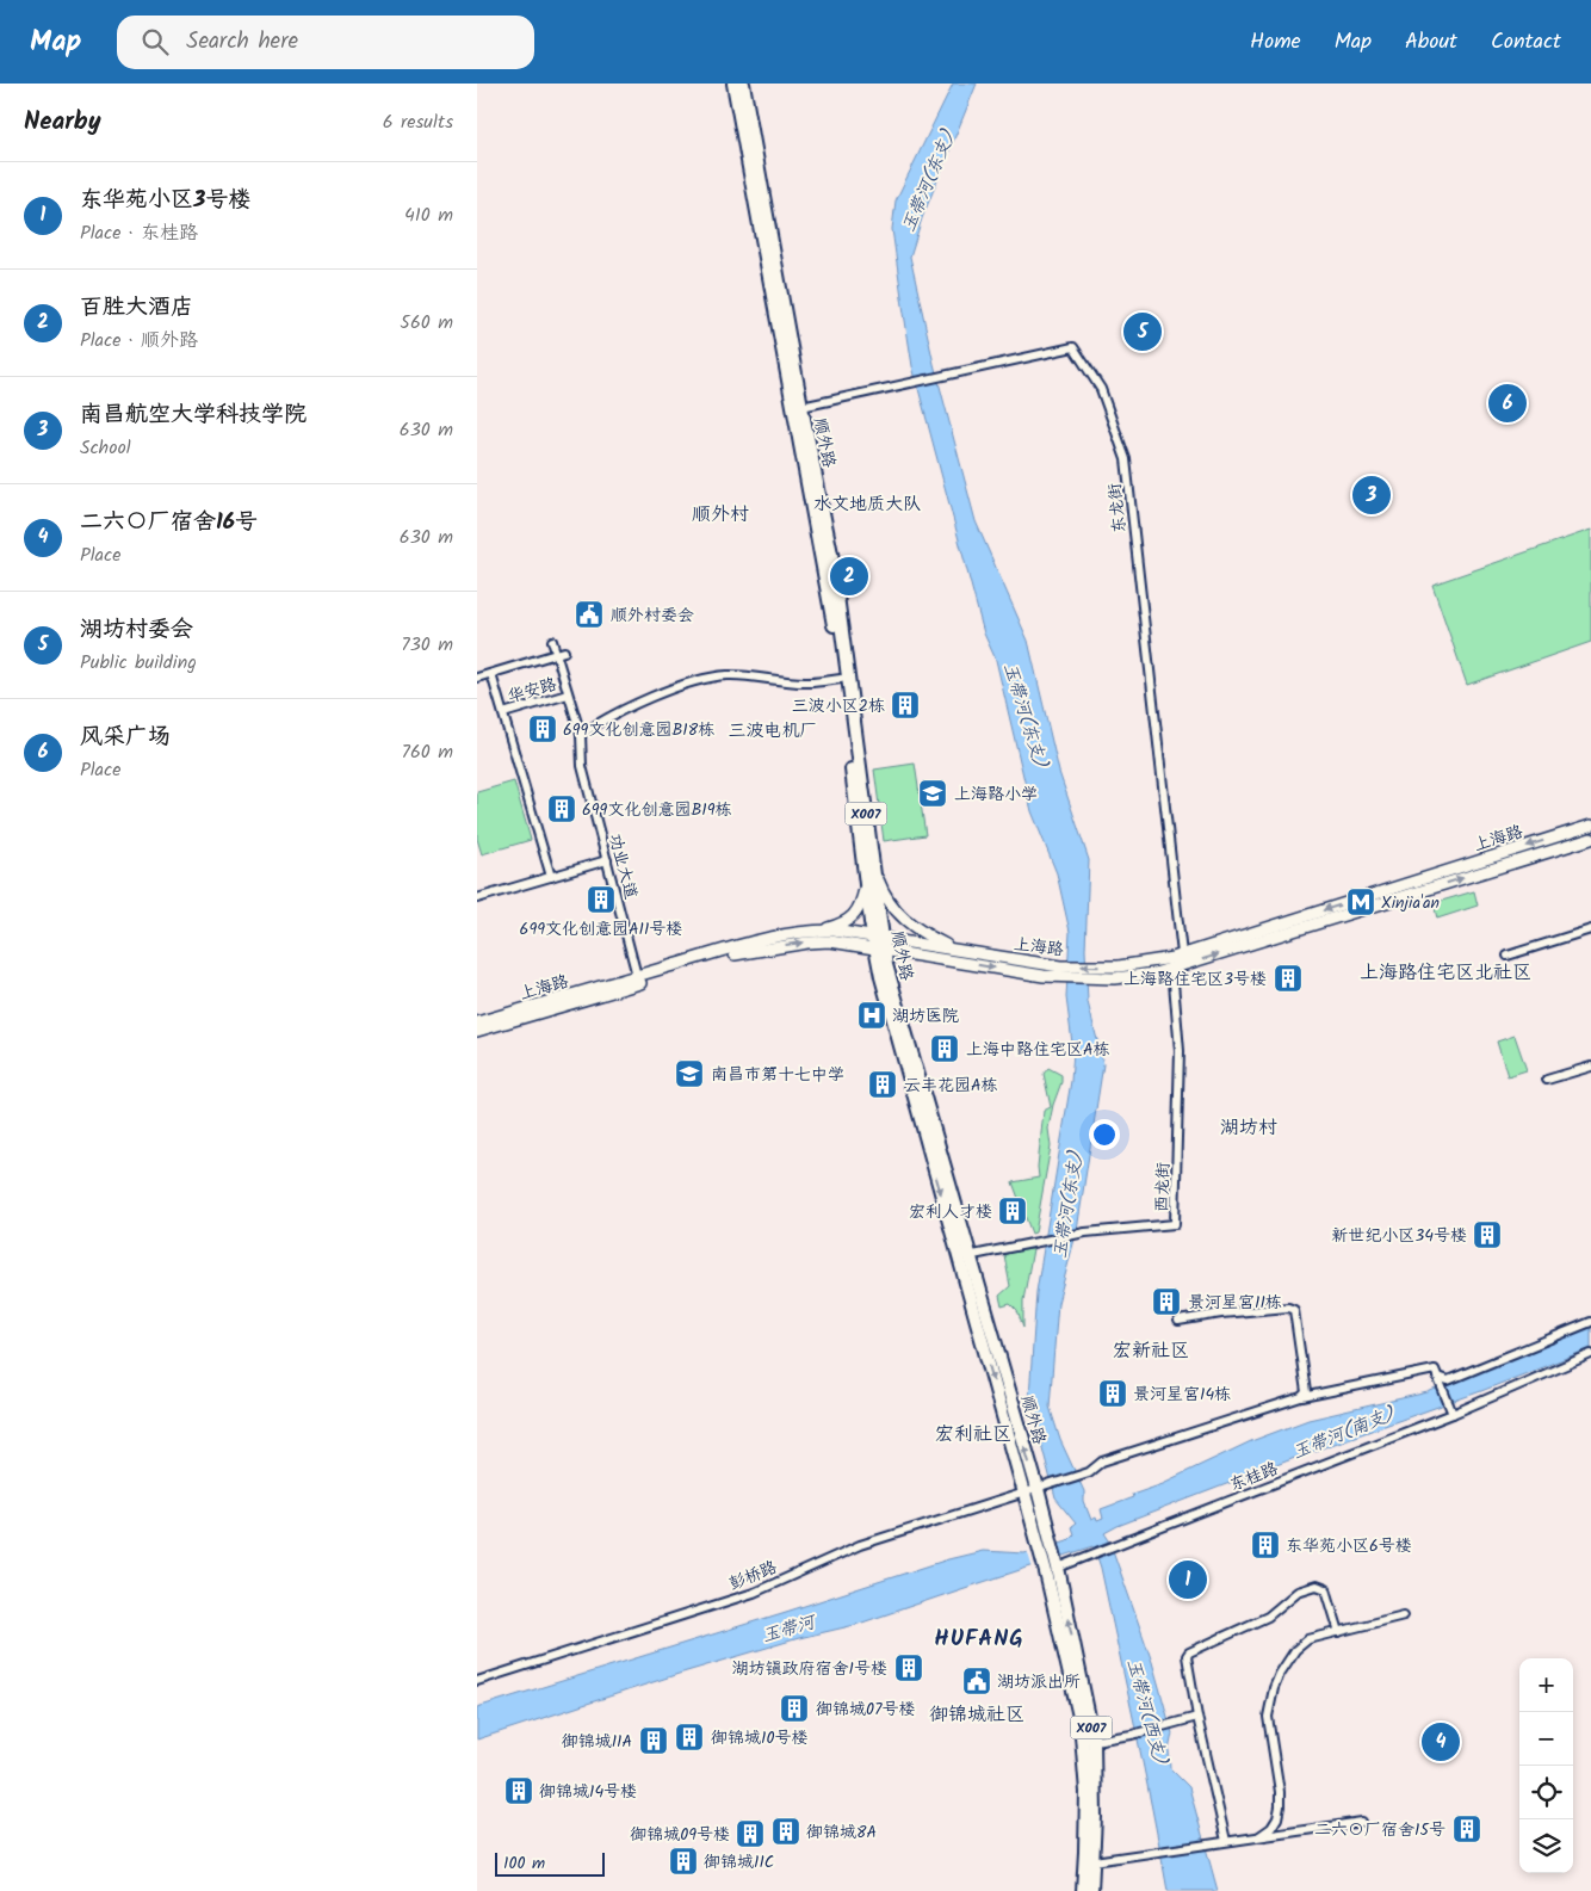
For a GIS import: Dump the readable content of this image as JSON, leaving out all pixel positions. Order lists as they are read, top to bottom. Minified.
{"streets":{"main road":["顺外路","X007","上海路"],"street":["东龙街","华安路","功业大道","西龙街","东桂路","彭桥路"]},"crossings":[["顺外路","东龙街"],["顺外路","上海路"],["顺外路","西龙街"],["顺外路","东桂路"],["顺外路","彭桥路"],["东龙街","上海路"],["华安路","功业大道"],["上海路","功业大道"],["上海路","西龙街"]],"districts":["水文地质大队","顺外村","三波电机厂","上海路住宅区北社区","湖坊村","宏新社区","宏利社区","HUFANG","御锦城社区"],"water":["玉带河(东支)","玉带河(南支)","玉带河","玉带河(西支)"],"places":{"public building":["顺外村委会","湖坊派出所"],"building":["三波小区2栋","699文化创意园B18栋","699文化创意园B19栋","699文化创意园A11号楼","上海路住宅区3号楼","上海中路住宅区A栋","云丰花园A栋","宏利人才楼","新世纪小区34号楼","景河星宫11栋","景河星宫14栋","东华苑小区6号楼","湖坊镇政府宿舍1号楼","御锦城07号楼","御锦城10号楼","御锦城11A","御锦城14号楼","二六〇厂宿舍15号","御锦城8A","御锦城09号楼","御锦城11C"],"school or university":["上海路小学","南昌市第十七中学"],"metro station":["Xinjia'an"],"hospital":["湖坊医院"]},"scale_bar":"100 m","page":{"header":"Map","search":"Search here","nav":["Home","Map","About","Contact"],"heading":["Nearby","6 results"],"list":[{"mark":"1","name":"东华苑小区3号楼","note":"Place · 东桂路","value":"410 m"},{"mark":"2","name":"百胜大酒店","note":"Place · 顺外路","value":"560 m"},{"mark":"3","name":"南昌航空大学科技学院","note":"School","value":"630 m"},{"mark":"4","name":"二六〇厂宿舍16号","note":"Place","value":"630 m"},{"mark":"5","name":"湖坊村委会","note":"Public building","value":"730 m"},{"mark":"6","name":"风采广场","note":"Place","value":"760 m"}],"pins":["5","6","3","2","1","4"],"map_buttons":["+","−"],"scale":"100 m"}}
